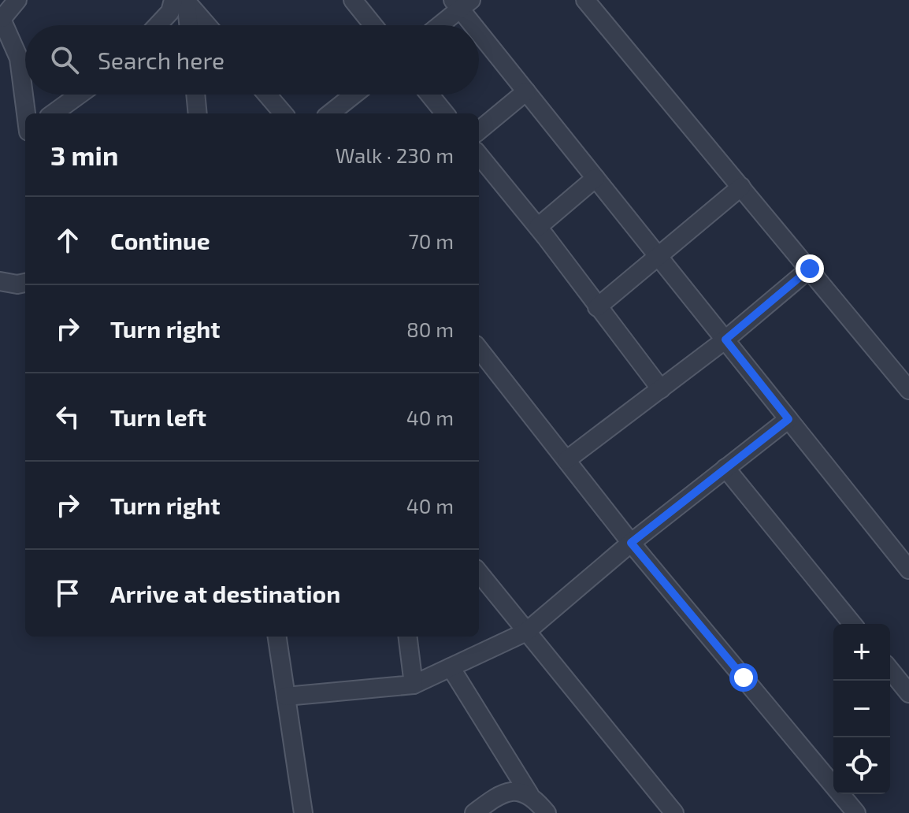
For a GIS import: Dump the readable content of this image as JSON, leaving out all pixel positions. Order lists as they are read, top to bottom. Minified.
{"page":{"search":"Search here","heading":["3 min","Walk · 230 m"],"list":[["Continue","70 m"],["Turn right","80 m"],["Turn left","40 m"],["Turn right","40 m"],"Arrive at destination"],"map_buttons":["+","−"]}}
